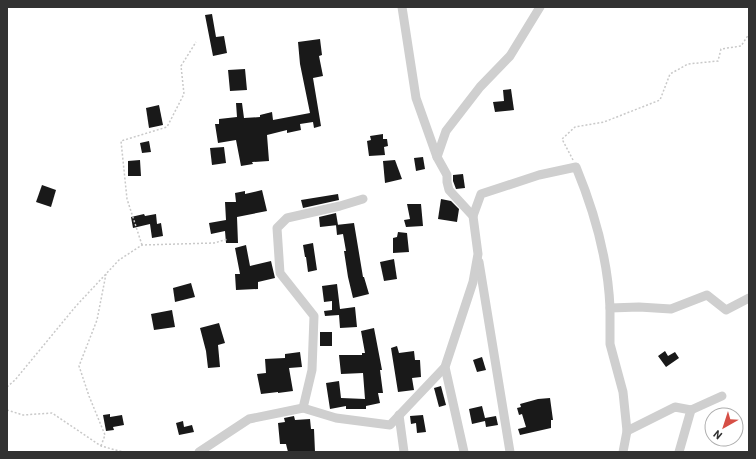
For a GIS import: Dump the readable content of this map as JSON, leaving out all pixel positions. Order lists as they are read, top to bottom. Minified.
{"north":"bottom left"}
